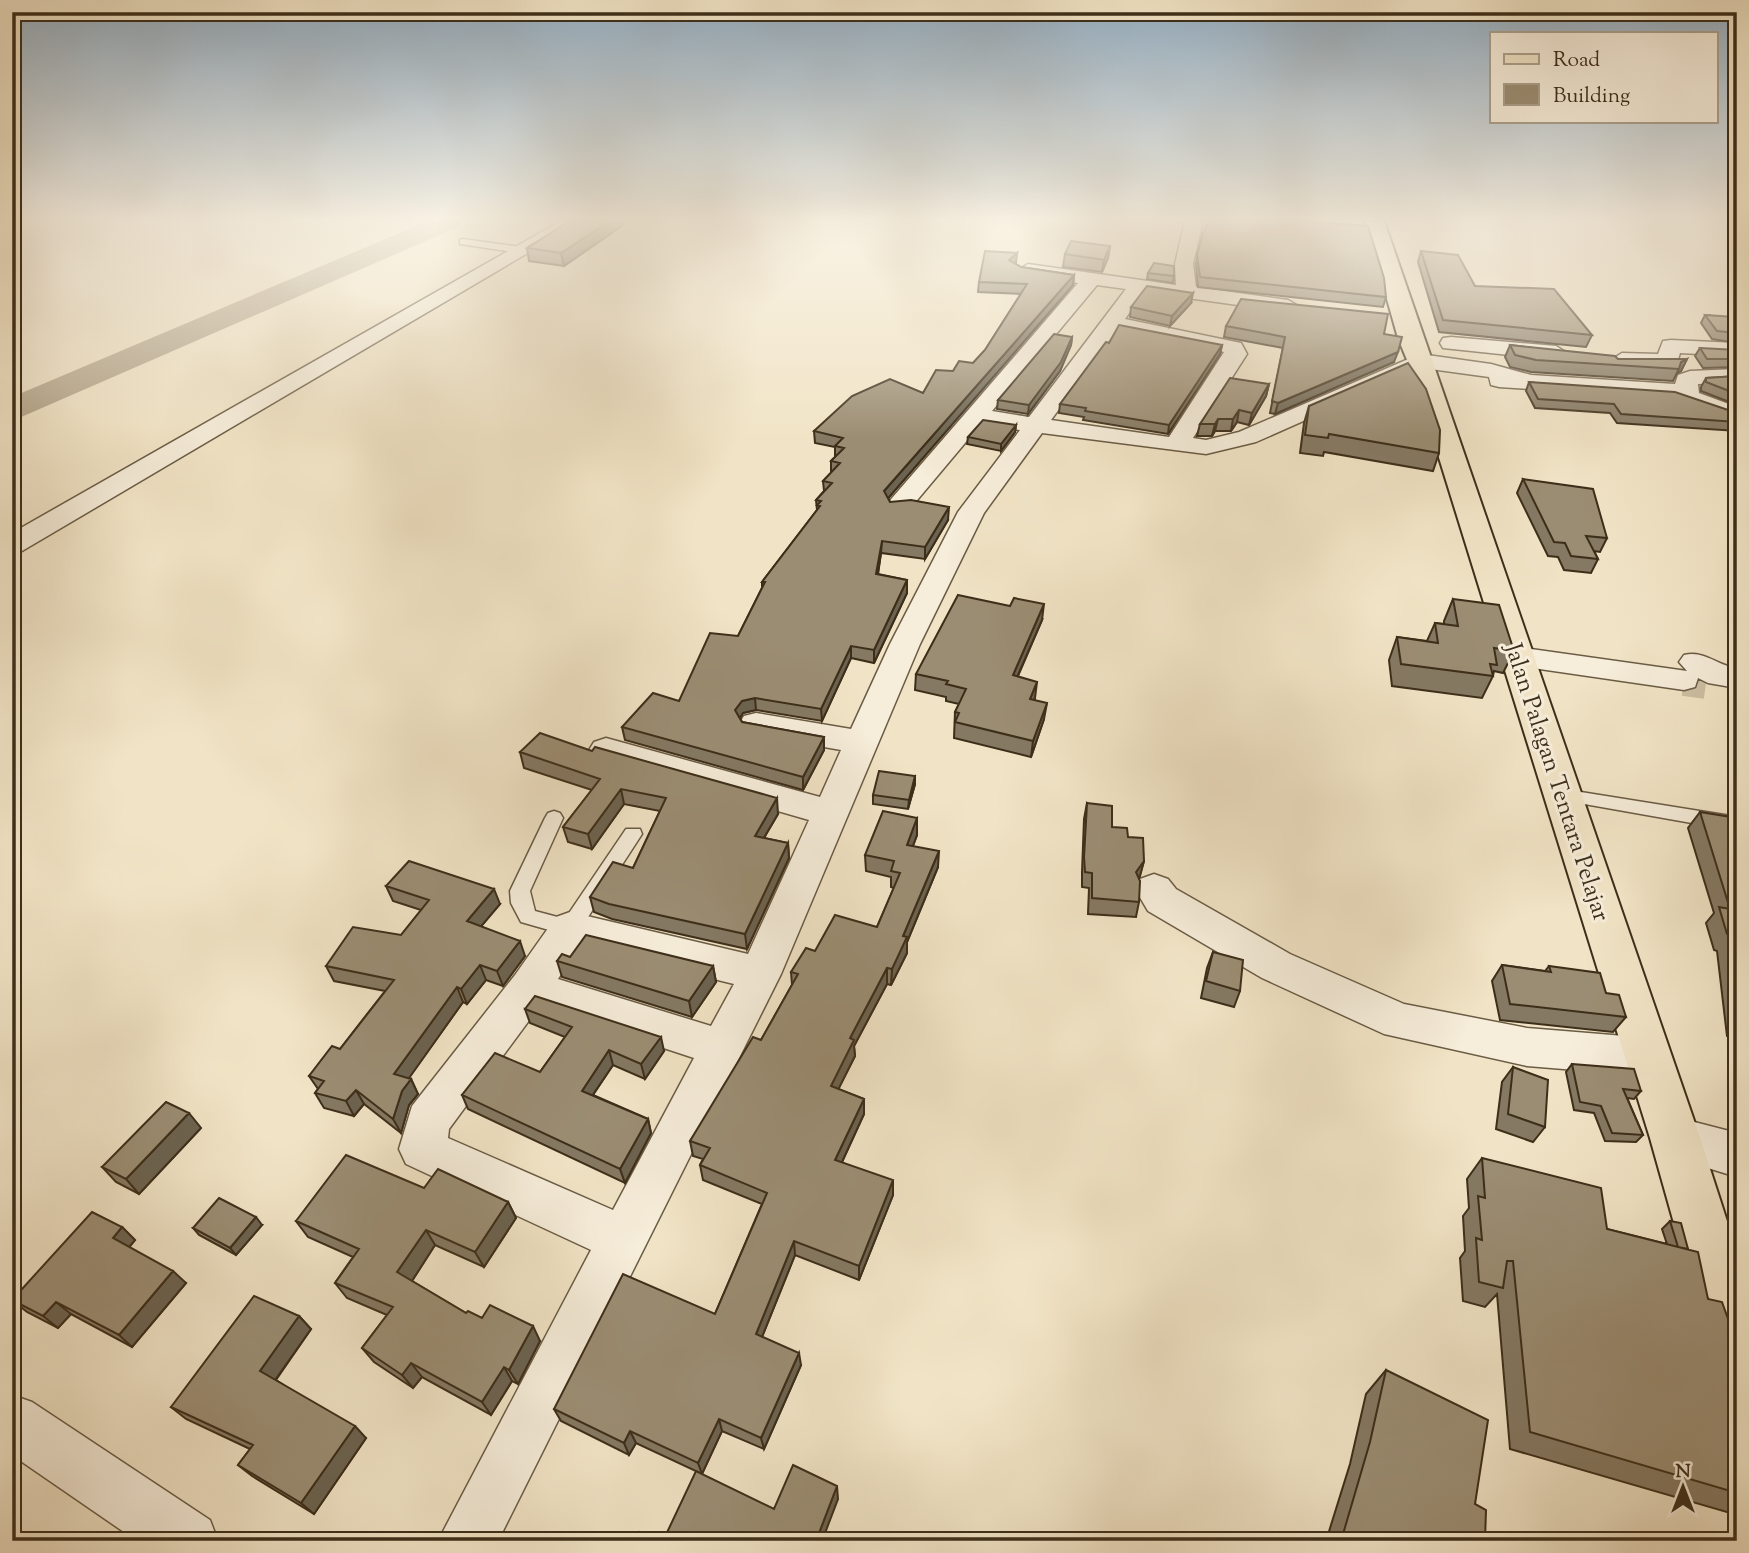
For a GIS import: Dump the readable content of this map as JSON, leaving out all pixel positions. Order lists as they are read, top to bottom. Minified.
{"streets":{"main road":["Jalan Palagan Tentara Pelajar"]},"legend":["Road","Building"],"north":"top"}
